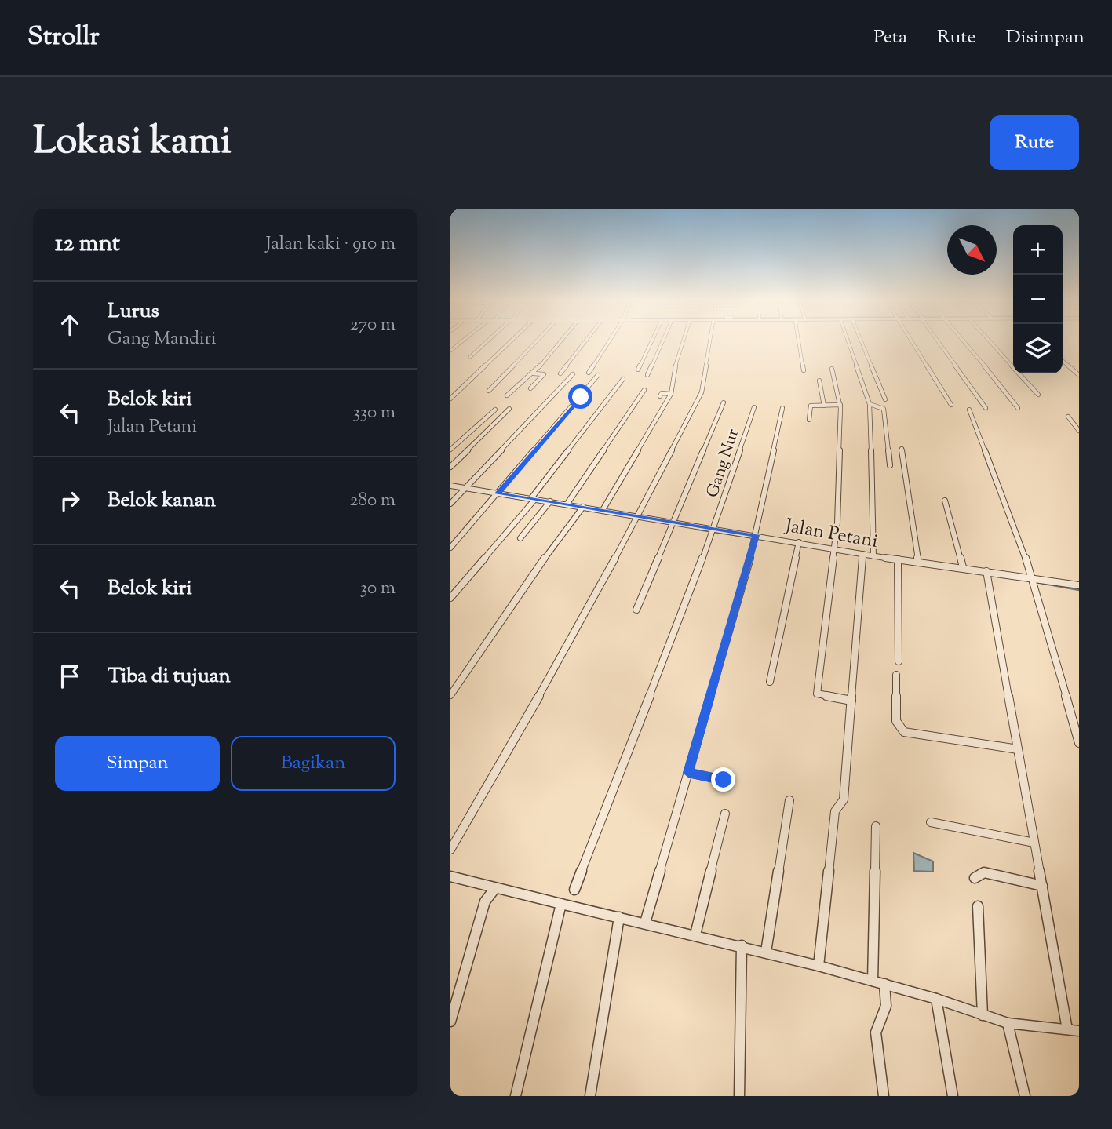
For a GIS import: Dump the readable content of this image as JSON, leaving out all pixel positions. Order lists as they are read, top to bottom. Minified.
{"streets":{"street":["Gang Nur","Jalan Petani"]},"crossings":[["Gang Nur","Jalan Petani"]],"north":"bottom right","page":{"header":"Strollr","nav":["Peta","Rute","Disimpan"],"title":"Lokasi kami","buttons":["Rute",["Simpan","Bagikan"]],"heading":["12 mnt","Jalan kaki · 910 m"],"map_buttons":["+","−"],"list":[["Lurus","Gang Mandiri","270 m"],["Belok kiri","Jalan Petani","330 m"],["Belok kanan","280 m"],["Belok kiri","30 m"],"Tiba di tujuan"]}}
